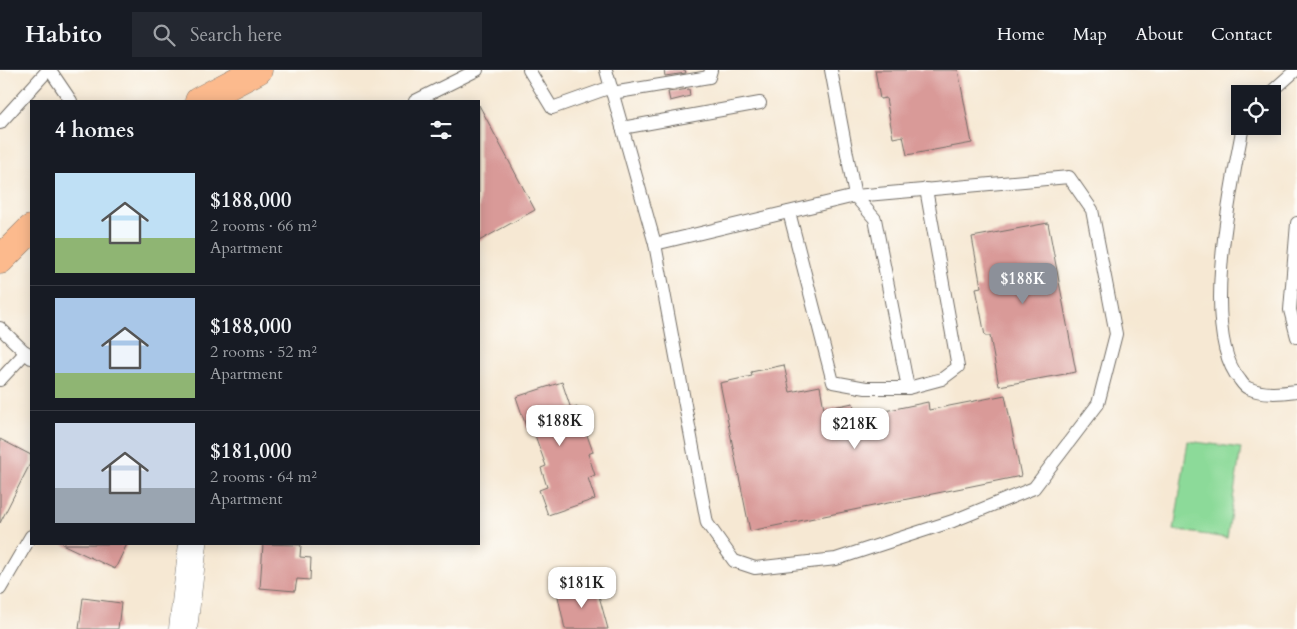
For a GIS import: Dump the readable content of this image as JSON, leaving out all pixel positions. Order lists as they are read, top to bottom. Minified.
{"page":{"header":"Habito","search":"Search here","nav":["Home","Map","About","Contact"],"heading":"4 homes","list":[{"name":"$188,000","note":"2 rooms · 66 m² · Apartment"},{"name":"$188,000","note":"2 rooms · 52 m² · Apartment"},{"name":"$181,000","note":"2 rooms · 64 m² · Apartment"}],"price":["$188K","$188K","$218K","$181K"]}}
